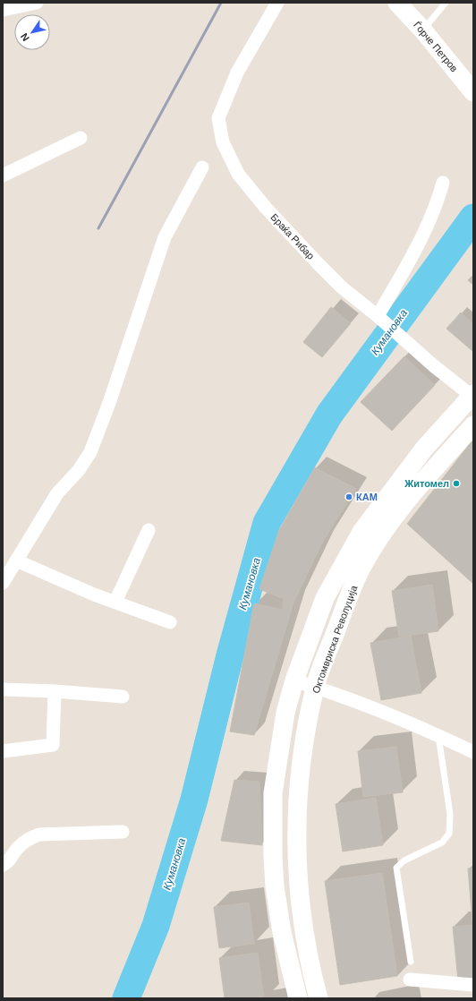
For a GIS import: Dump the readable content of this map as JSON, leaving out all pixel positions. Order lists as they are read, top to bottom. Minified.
{"streets":{"street":["Ѓорче Петров","Браќа Рибар","Октомвриска Револуција"]},"crossings":[["Браќа Рибар","Октомвриска Револуција"]],"water":["Кумановка"],"places":["Житомел","КАМ"],"north":"bottom left"}
